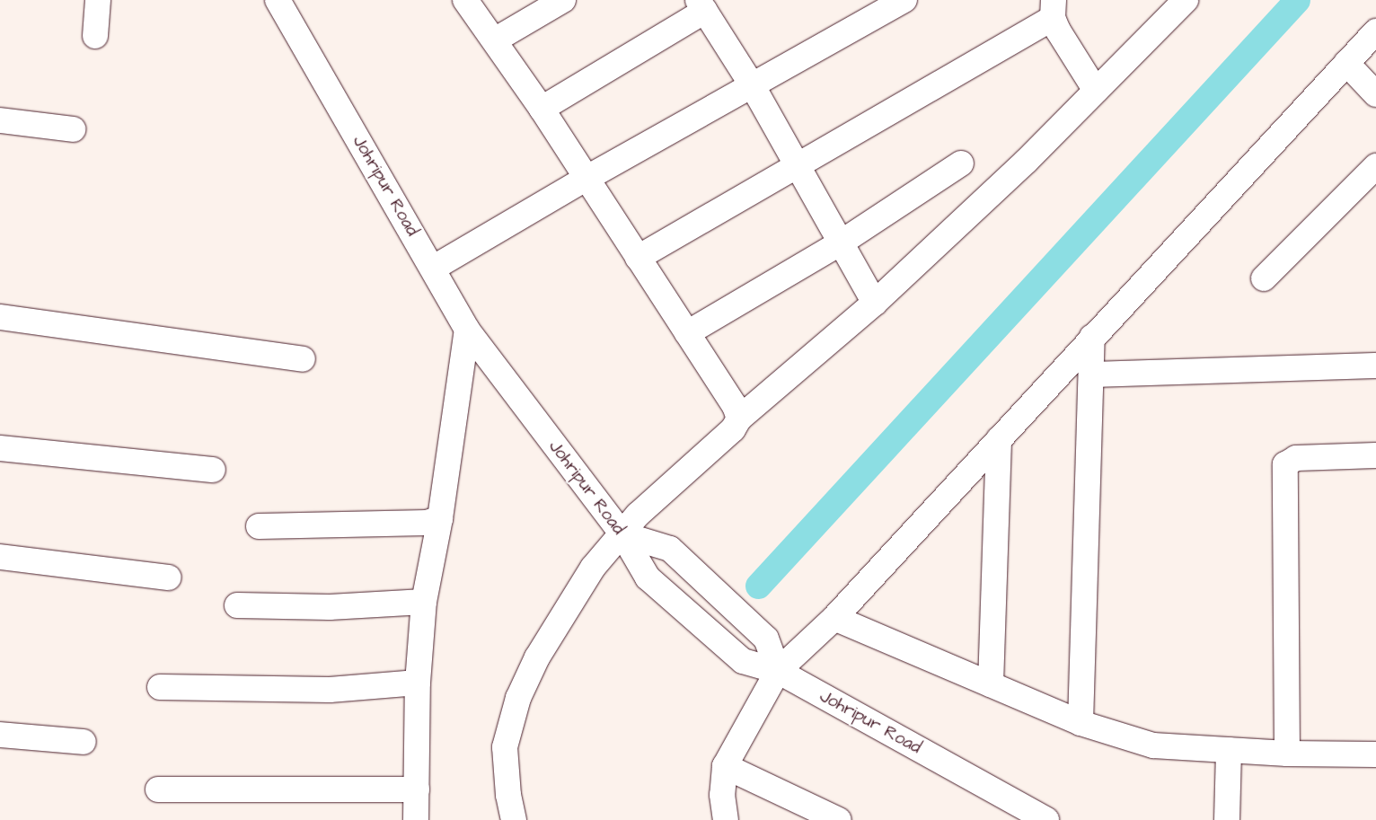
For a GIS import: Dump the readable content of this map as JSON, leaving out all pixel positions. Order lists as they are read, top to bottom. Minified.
{"streets":{"street":["Johripur Road"]}}
